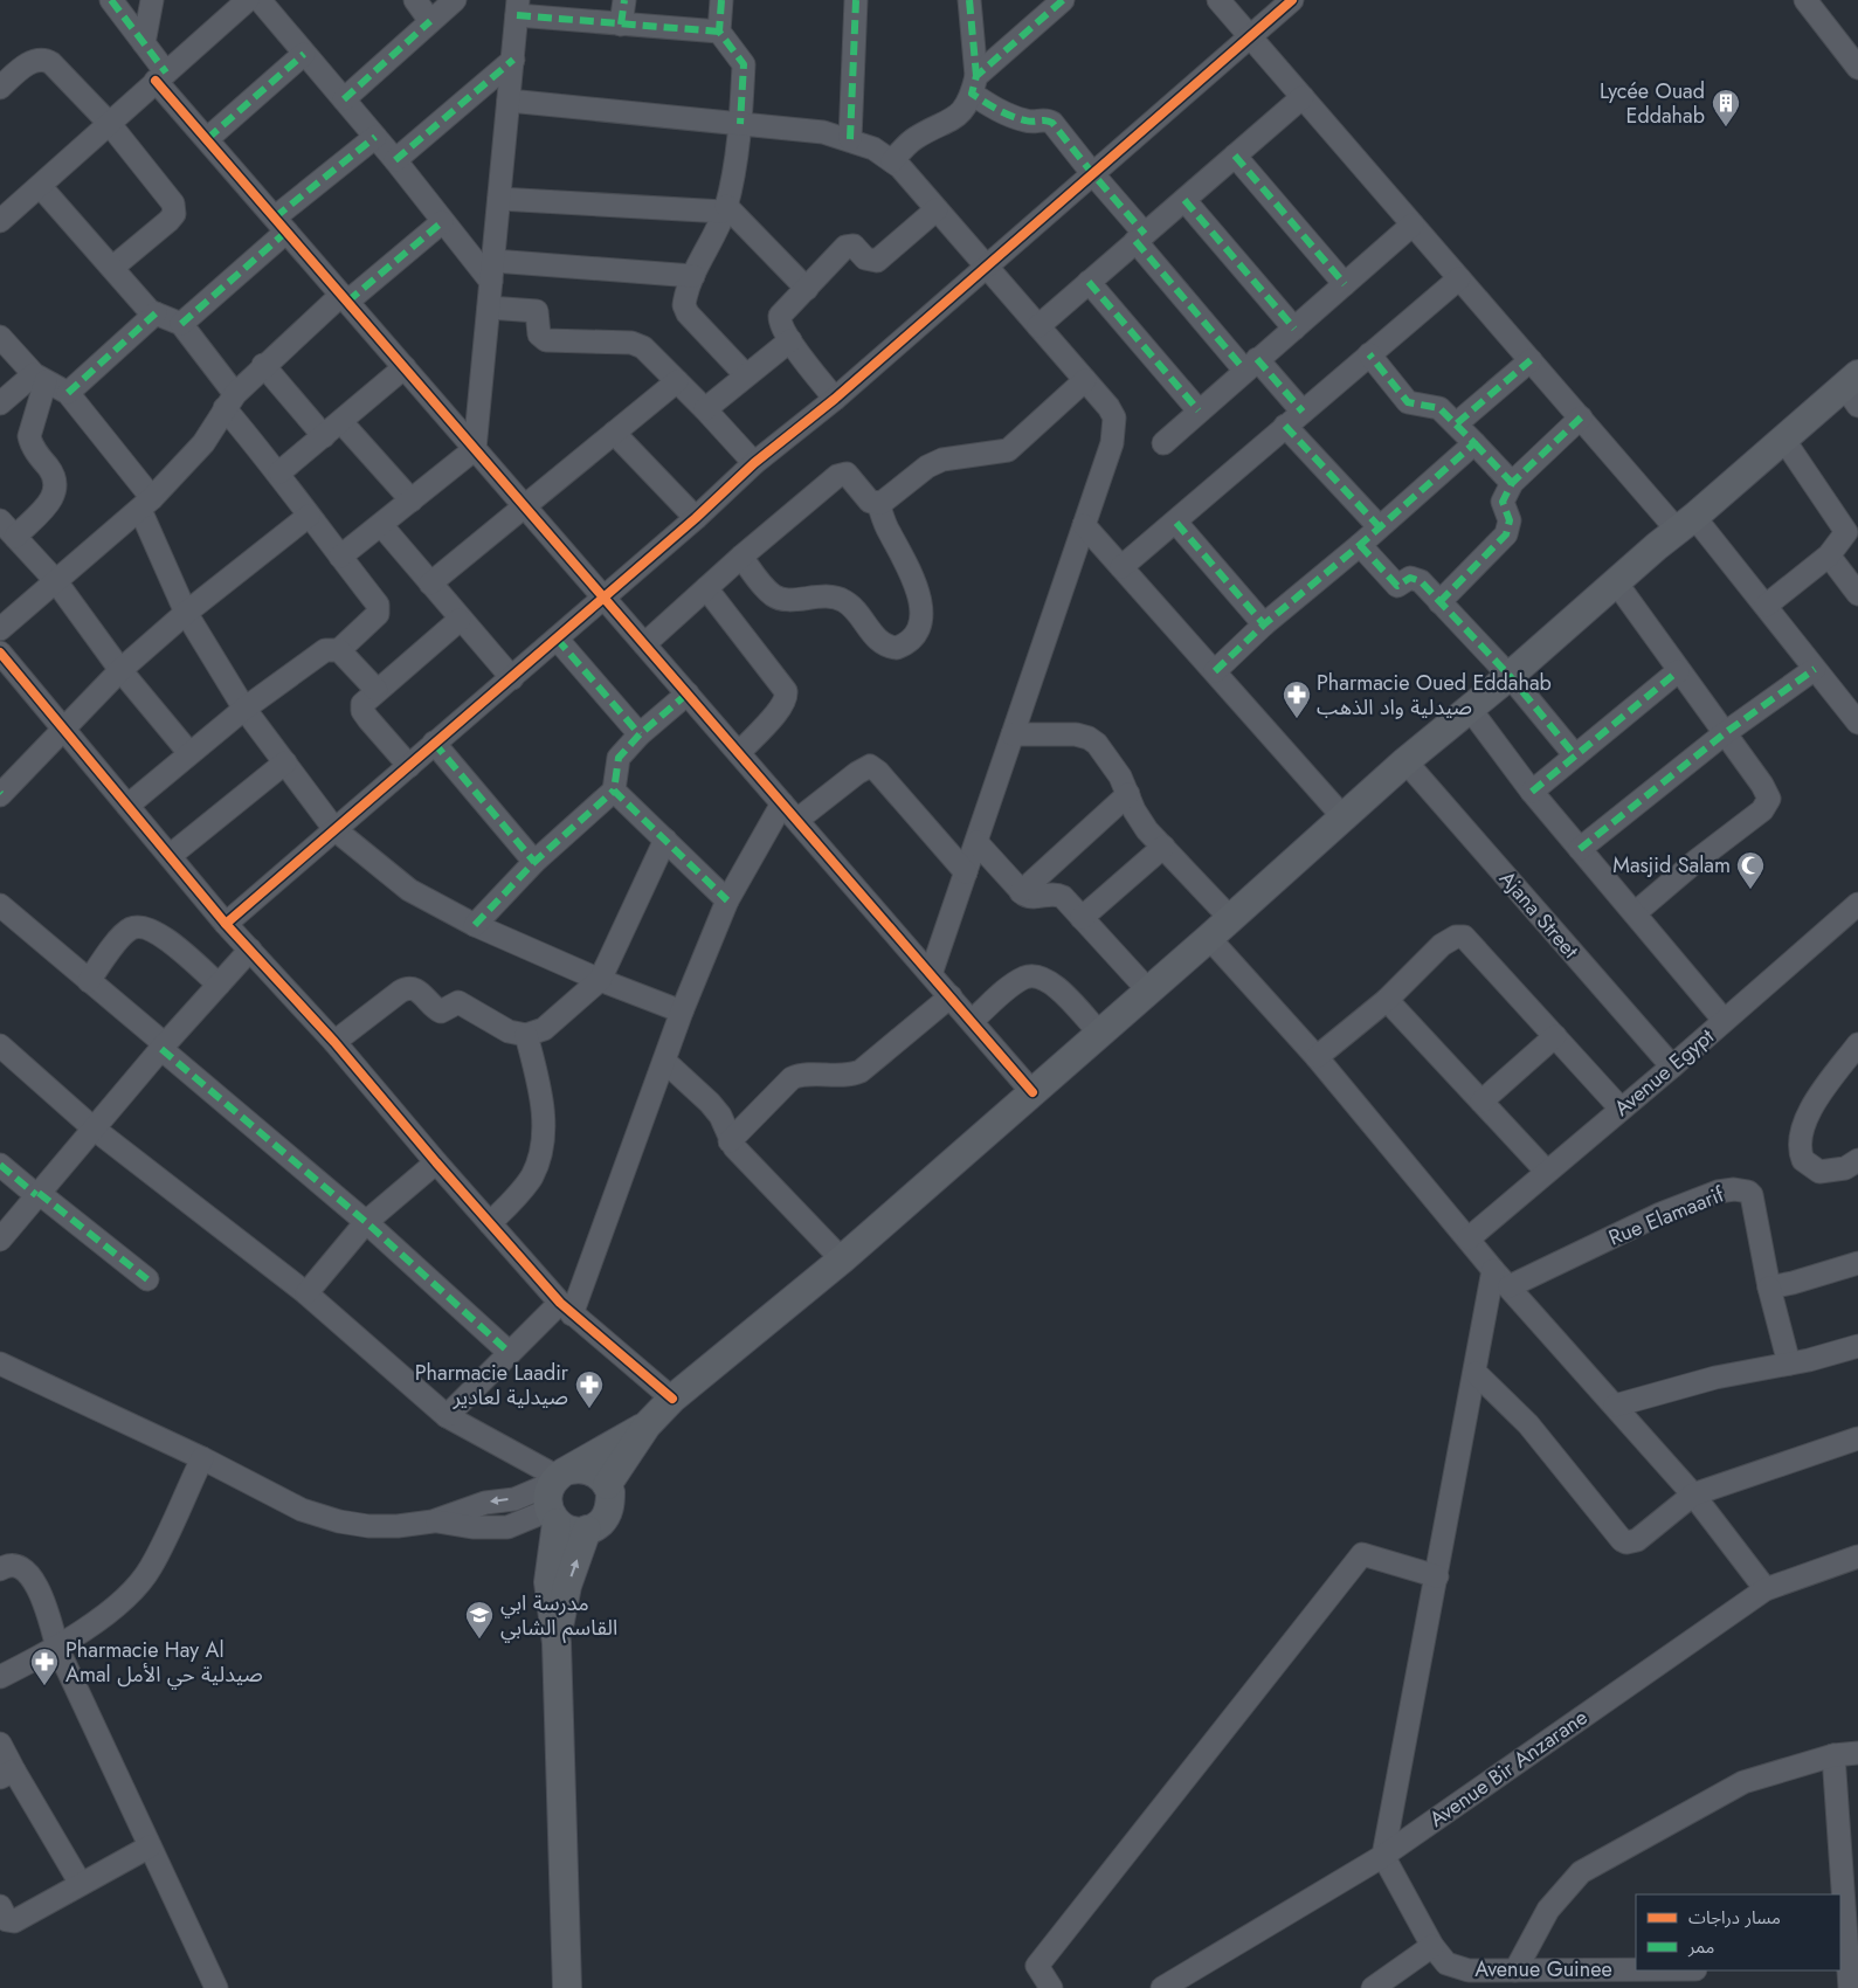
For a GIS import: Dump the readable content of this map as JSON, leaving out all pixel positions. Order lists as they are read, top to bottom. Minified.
{"streets":{"street":["Ajana Street","Avenue Egypt","Rue Elamaarif","Avenue Bir Anzarane","Avenue Guinee"]},"crossings":[["Ajana Street","Avenue Egypt"],["Avenue Bir Anzarane","Avenue Guinee"]],"places":{"building":["Lycée Ouad Eddahab"],"pharmacy":["Pharmacie Oued Eddahab صيدلية واد الذهب","Pharmacie Laadir صيدلية لعادير","Pharmacie Hay Al Amal صيدلية حي الأمل"],"mosque":["Masjid Salam"],"school or university":["مدرسة ابي القاسم الشابي"]},"legend":["مسار دراجات","ممر"]}
